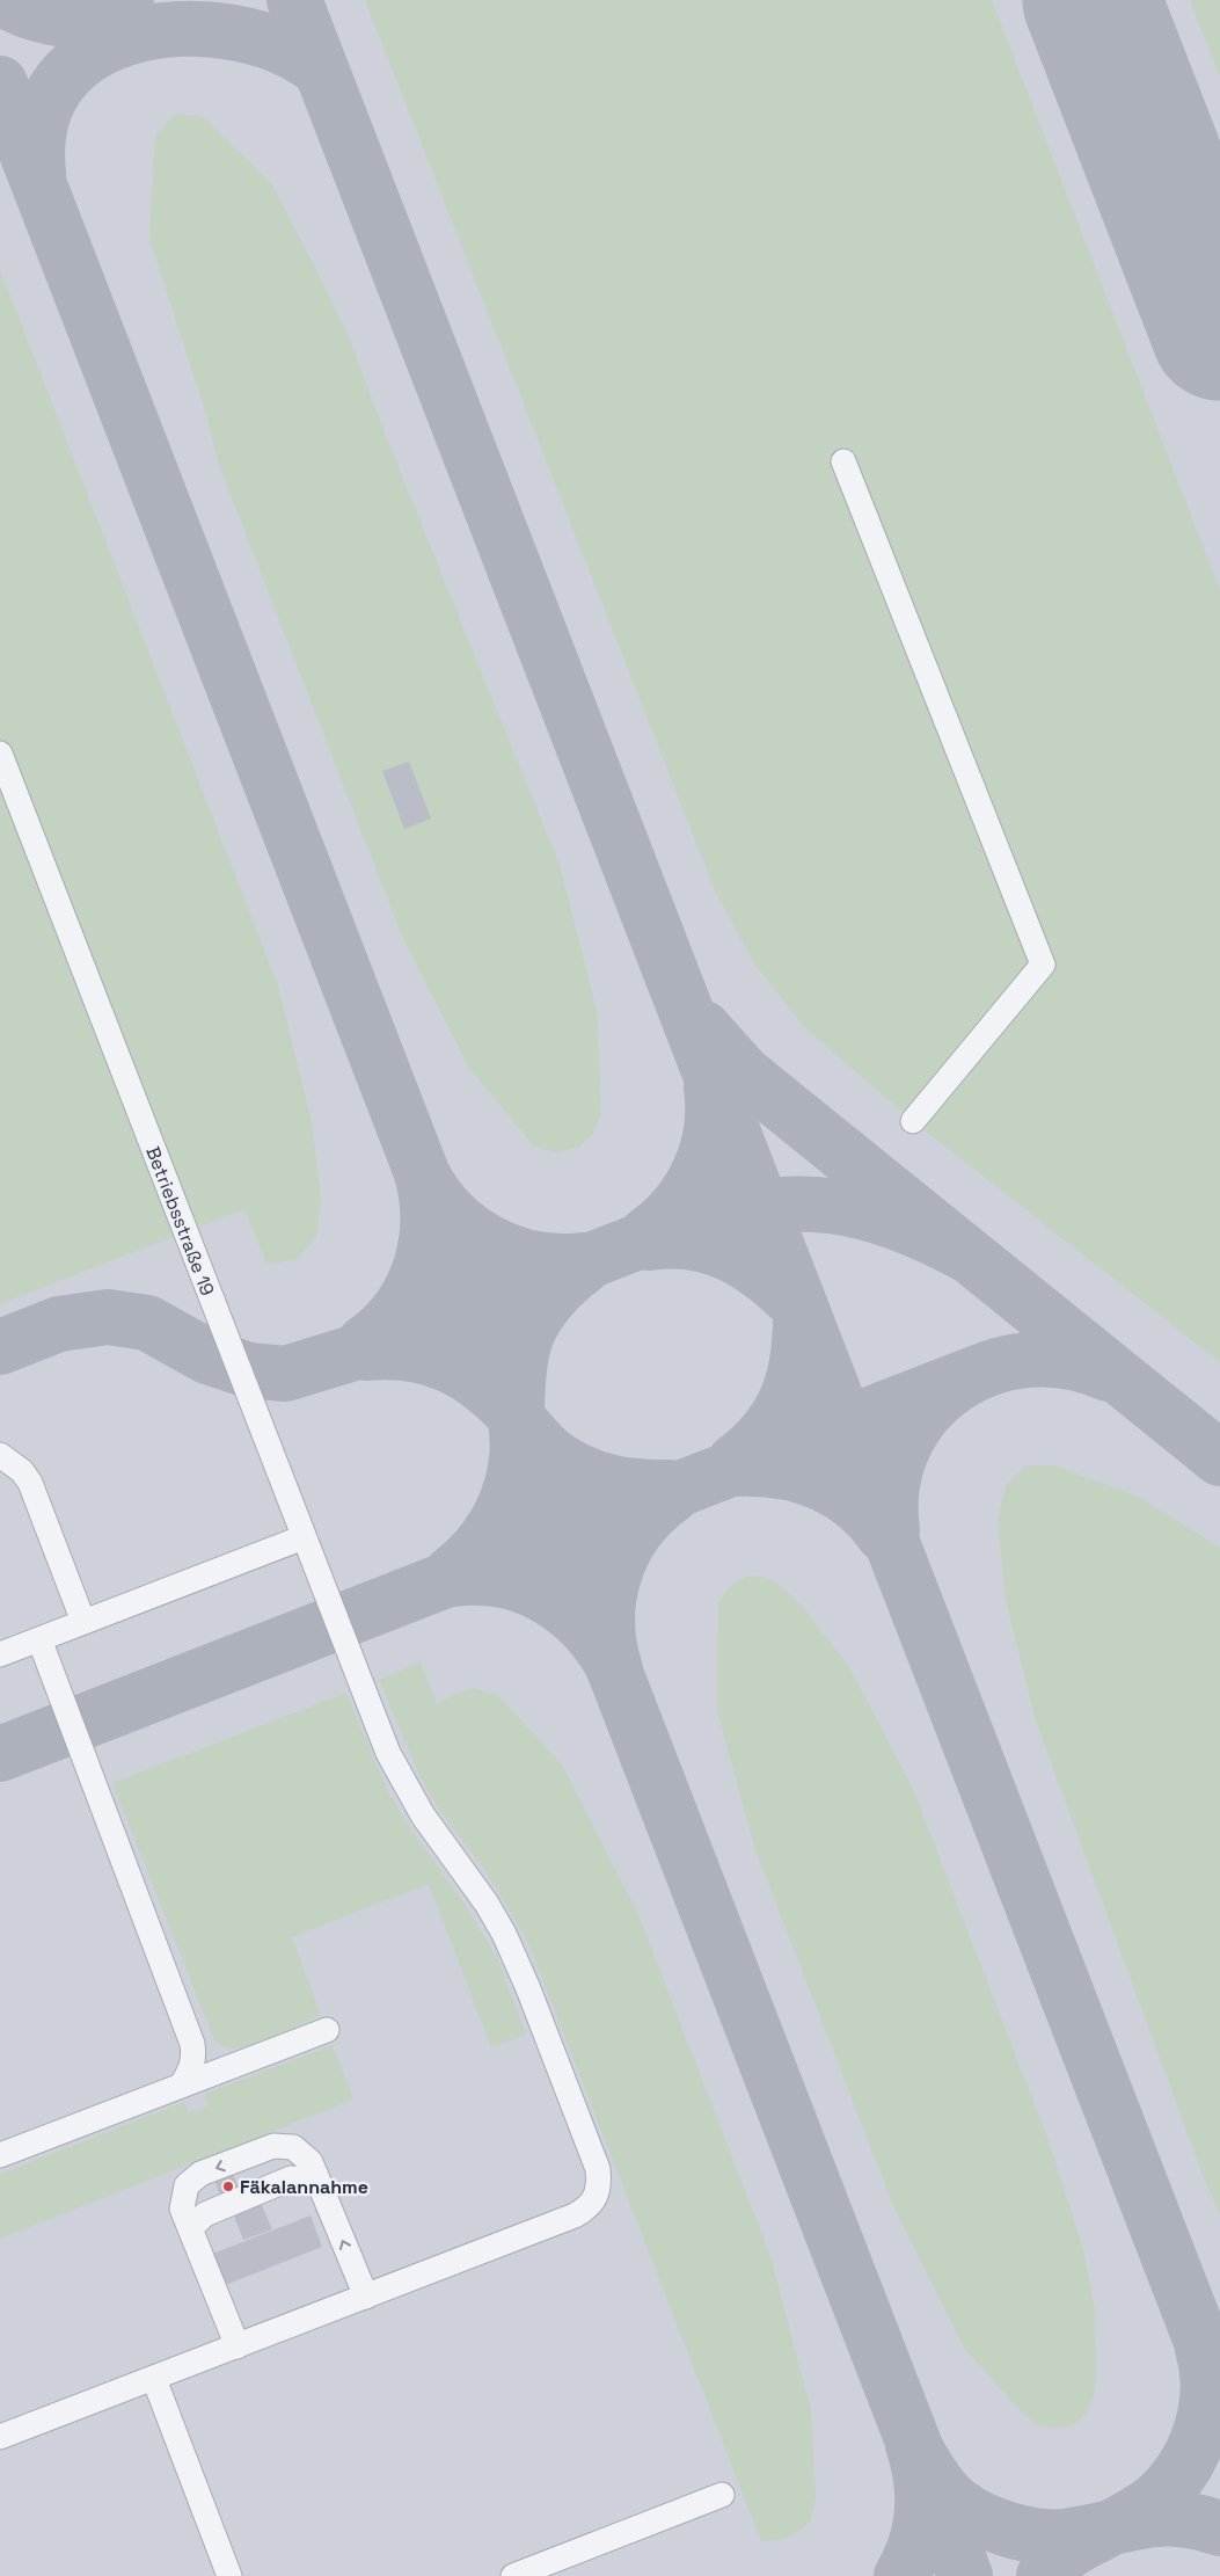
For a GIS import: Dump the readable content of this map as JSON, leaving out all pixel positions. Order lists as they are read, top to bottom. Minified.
{"streets":{"lane":["Betriebsstraße 19"]},"places":["Fäkalannahme"]}
